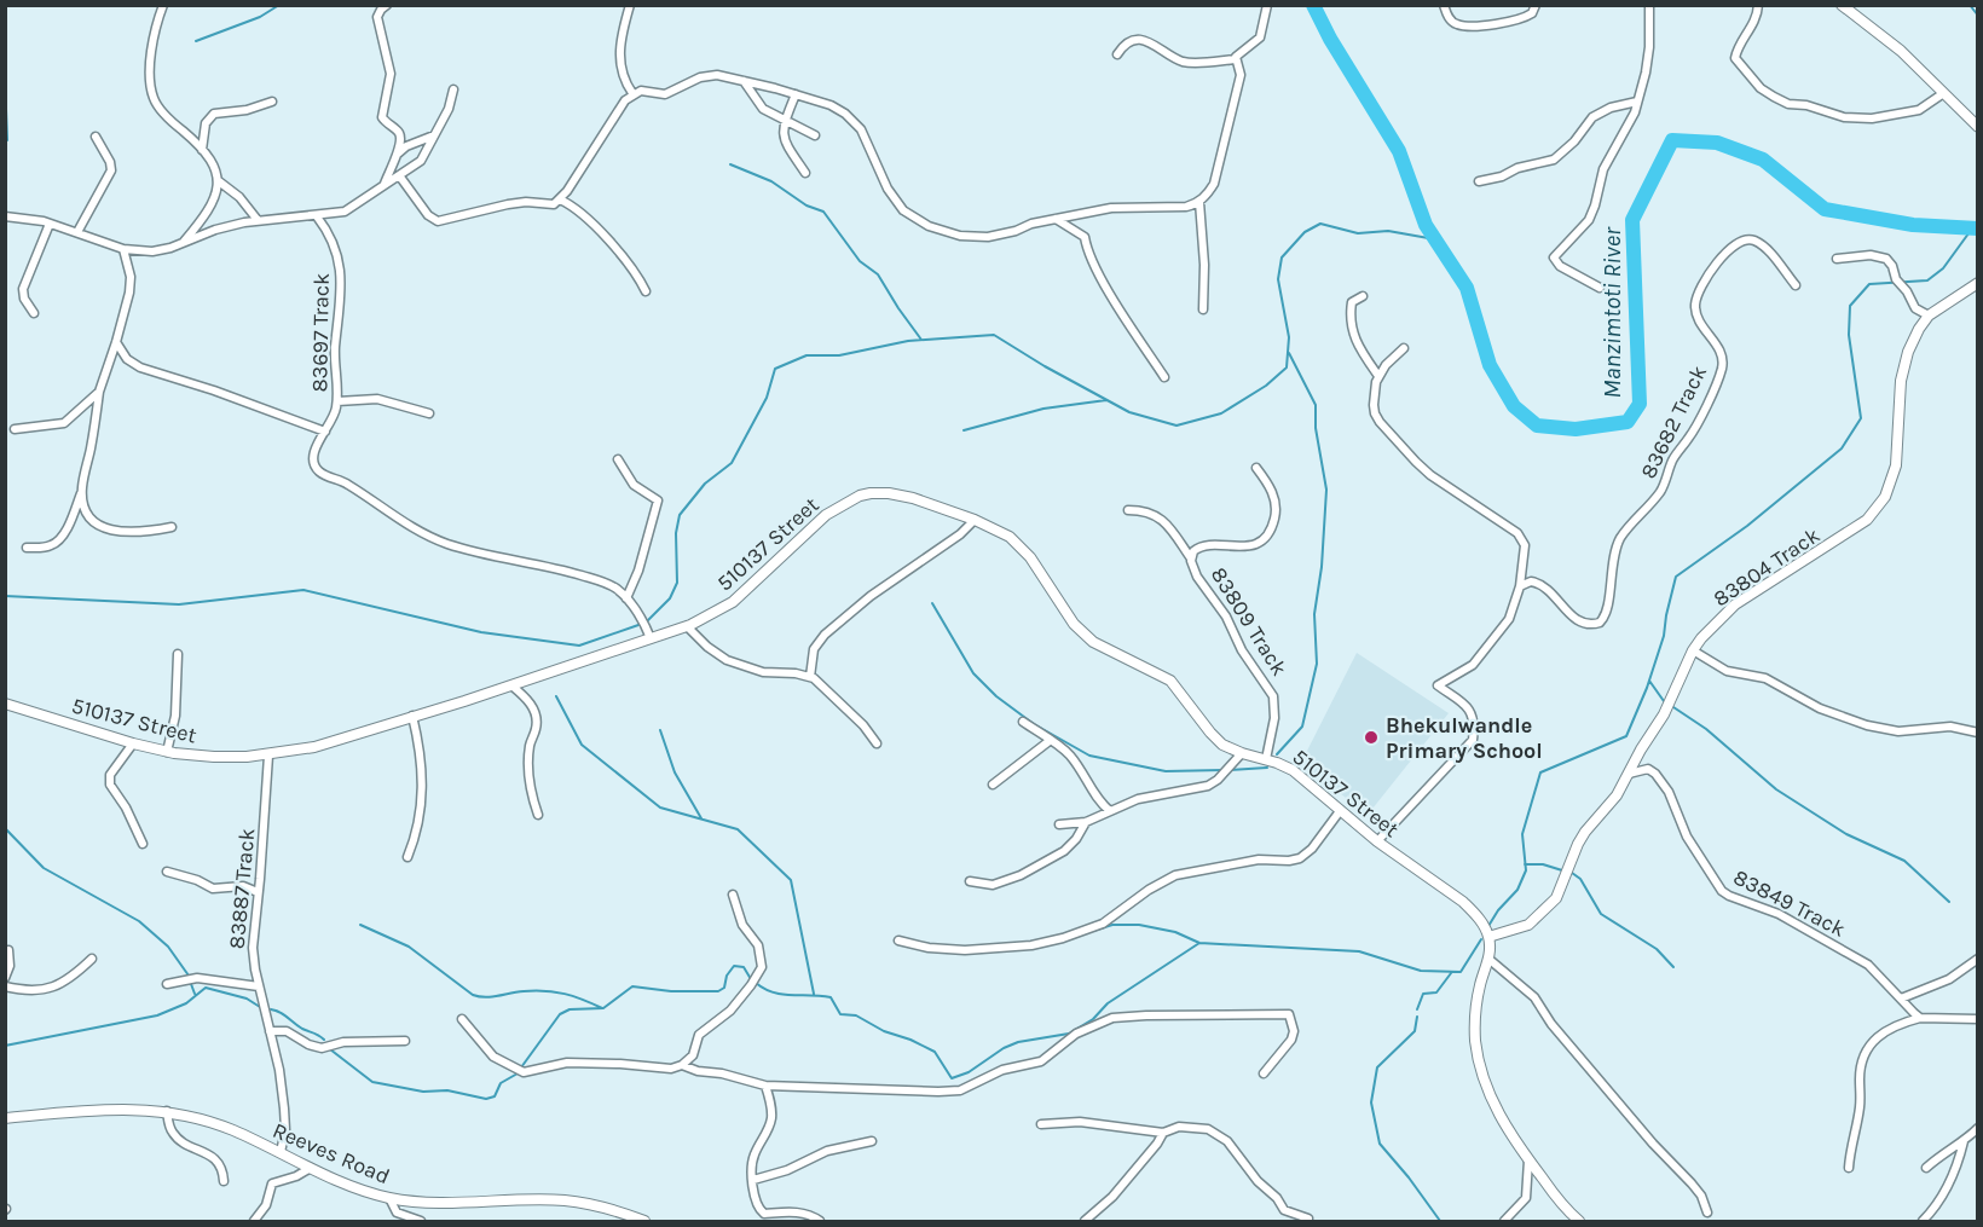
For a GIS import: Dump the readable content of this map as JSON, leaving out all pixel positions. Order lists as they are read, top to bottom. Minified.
{"streets":{"street":["83697 Track","83682 Track","510137 Street","83804 Track","83809 Track","83887 Track","83849 Track","Reeves Road"]},"crossings":[["83697 Track","510137 Street"],["510137 Street","83804 Track"],["510137 Street","83809 Track"],["510137 Street","83887 Track"],["83887 Track","Reeves Road"]],"water":["Manzimtoti River"],"places":["Bhekulwandle Primary School"]}
